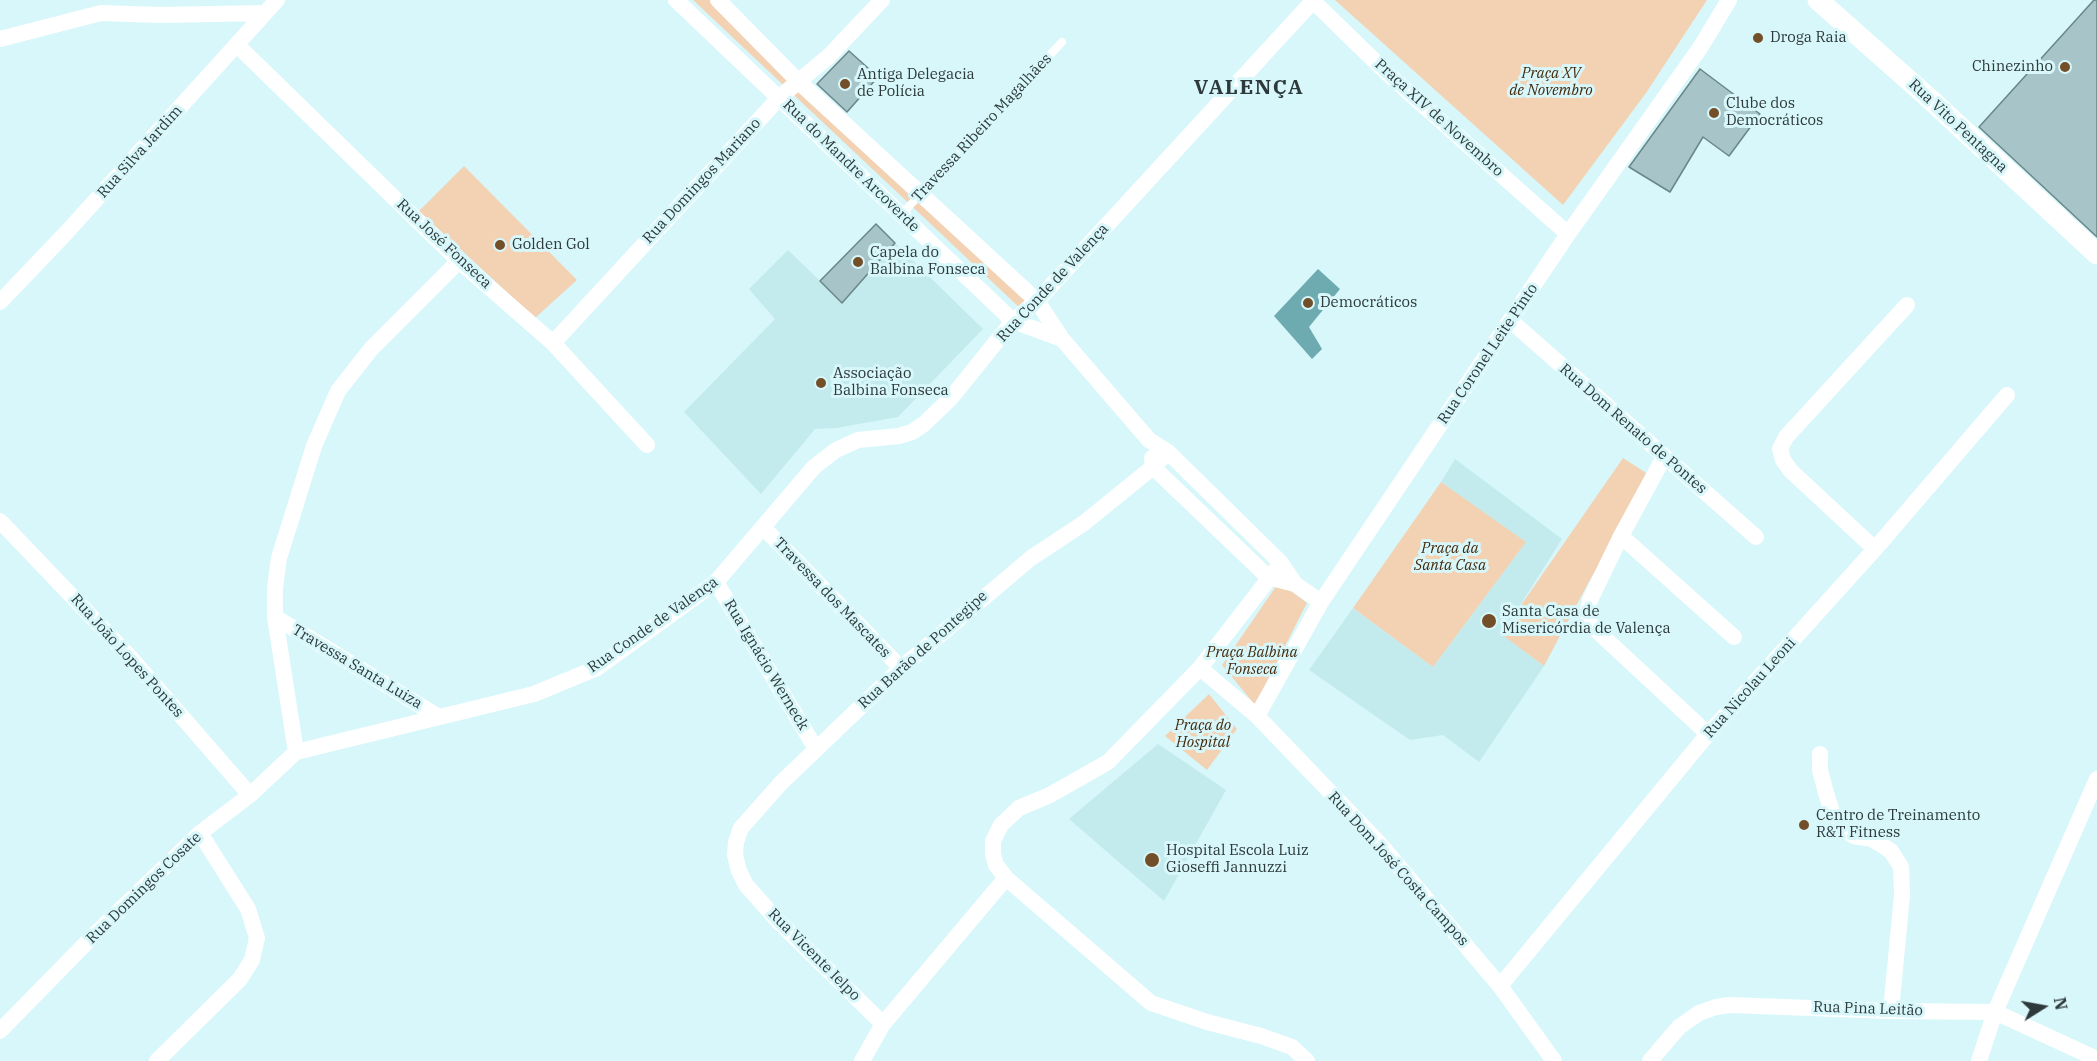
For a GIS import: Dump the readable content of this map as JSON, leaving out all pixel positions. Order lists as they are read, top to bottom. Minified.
{"streets":{"street":["Praça XIV de Novembro","Rua Vito Pentagna","Rua Silva Jardim","Rua do Mandre Arcoverde","Rua Domingos Mariano","Rua José Fonseca","Rua Conde de Valença","Rua Coronel Leite Pinto","Rua Dom Renato de Pontes","Travessa dos Mascates","Rua Barão de Pontegipe","Rua João Lopes Pontes","Rua Ignácio Werneck","Travessa Santa Luiza","Rua Nicolau Leoni","Rua Dom José Costa Campos","Rua Domingos Cosate","Rua Vicente Ielpo","Rua Pina Leitão"],"lane":["Travessa Ribeiro Magalhães"]},"crossings":[["Praça XIV de Novembro","Rua Conde de Valença"],["Praça XIV de Novembro","Rua Coronel Leite Pinto"],["Travessa Ribeiro Magalhães","Rua do Mandre Arcoverde"],["Rua Silva Jardim","Rua José Fonseca"],["Rua do Mandre Arcoverde","Rua Domingos Mariano"],["Rua do Mandre Arcoverde","Rua Conde de Valença"],["Rua do Mandre Arcoverde","Rua Coronel Leite Pinto"],["Rua do Mandre Arcoverde","Rua Barão de Pontegipe"],["Rua Domingos Mariano","Rua José Fonseca"],["Rua Conde de Valença","Travessa dos Mascates"],["Rua Conde de Valença","Rua Ignácio Werneck"],["Rua Conde de Valença","Travessa Santa Luiza"],["Rua Conde de Valença","Rua Domingos Cosate"],["Rua Coronel Leite Pinto","Rua Dom Renato de Pontes"],["Rua Coronel Leite Pinto","Rua Dom José Costa Campos"],["Travessa dos Mascates","Rua Barão de Pontegipe"],["Rua Barão de Pontegipe","Rua Ignácio Werneck"],["Rua Barão de Pontegipe","Rua Vicente Ielpo"],["Rua João Lopes Pontes","Rua Domingos Cosate"],["Rua Nicolau Leoni","Rua Dom José Costa Campos"]],"districts":["VALENÇA"],"parks":["Praça XV de Novembro","Praça da Santa Casa","Praça Balbina Fonseca","Praça do Hospital"],"places":["Droga Raia","Chinezinho","Antiga Delegacia de Polícia","Clube dos Democráticos","Golden Gol","Capela do Balbina Fonseca","Democráticos","Associação Balbina Fonseca","Santa Casa de Misericórdia de Valença","Centro de Treinamento R&T Fitness","Hospital Escola Luiz Gioseffi Jannuzzi"],"north":"right"}
